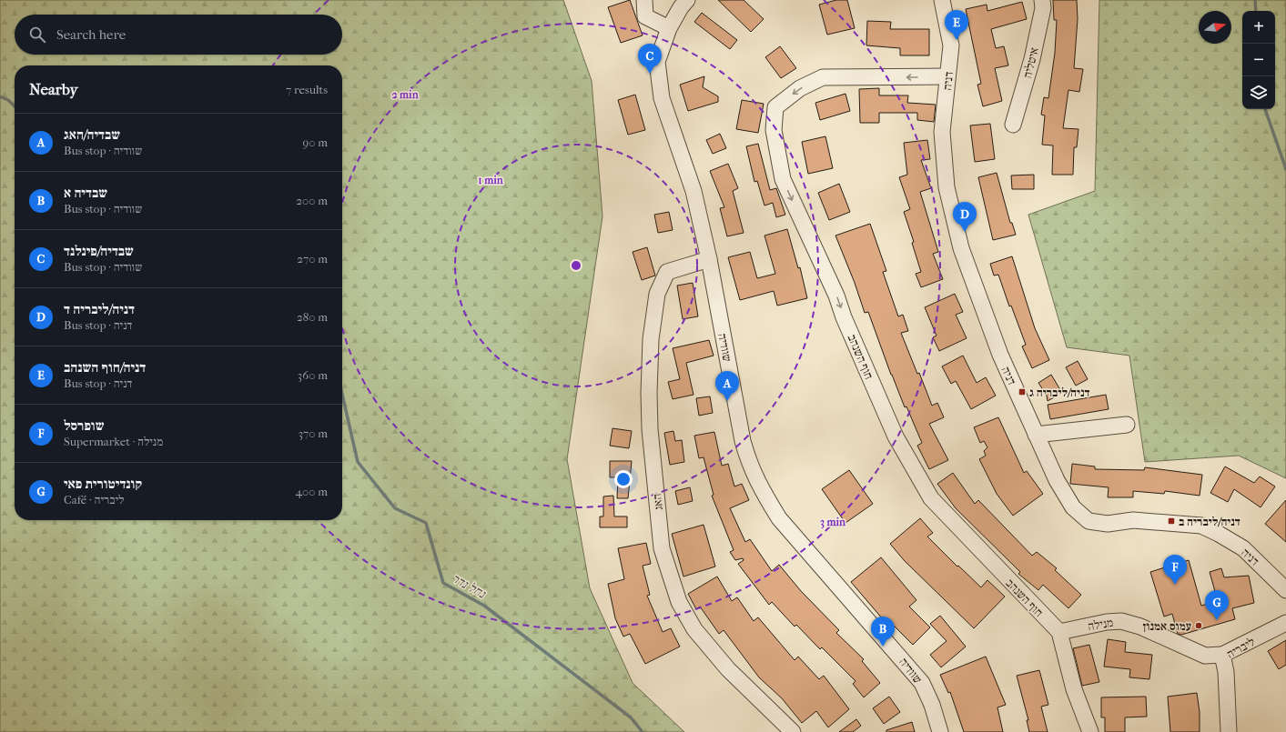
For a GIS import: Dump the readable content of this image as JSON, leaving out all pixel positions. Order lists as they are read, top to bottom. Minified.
{"streets":{"street":["איטליה","דניה","שוודיה","חוף השנהב","האג","מנילה","ליבריה"]},"crossings":[["דניה","חוף השנהב"],["שוודיה","האג"],["חוף השנהב","מנילה"],["מנילה","ליבריה"]],"water":["נחל נדר"],"places":{"transit":["דניה/ליבריה ג","דניה/ליבריה ב"],"other":["עמוס אמנון"]},"north":"right","page":{"pins":["E","C","D","A","F","G","B"],"map_buttons":["+","−"],"search":"Search here","heading":["Nearby","7 results"],"list":[{"mark":"A","name":"שבדיה/האג","note":"Bus stop · שוודיה","value":"90 m"},{"mark":"B","name":"שבדיה א","note":"Bus stop · שוודיה","value":"200 m"},{"mark":"C","name":"שבדיה/פינלנד","note":"Bus stop · שוודיה","value":"270 m"},{"mark":"D","name":"דניה/ליבריה ד","note":"Bus stop · דניה","value":"280 m"},{"mark":"E","name":"דניה/חוף השנהב","note":"Bus stop · דניה","value":"360 m"},{"mark":"F","name":"שופרסל","note":"Supermarket · מנילה","value":"370 m"},{"mark":"G","name":"קונדיטורית פאי","note":"Café · ליבריה","value":"400 m"}]},"rings":["2 min","1 min","3 min"]}
